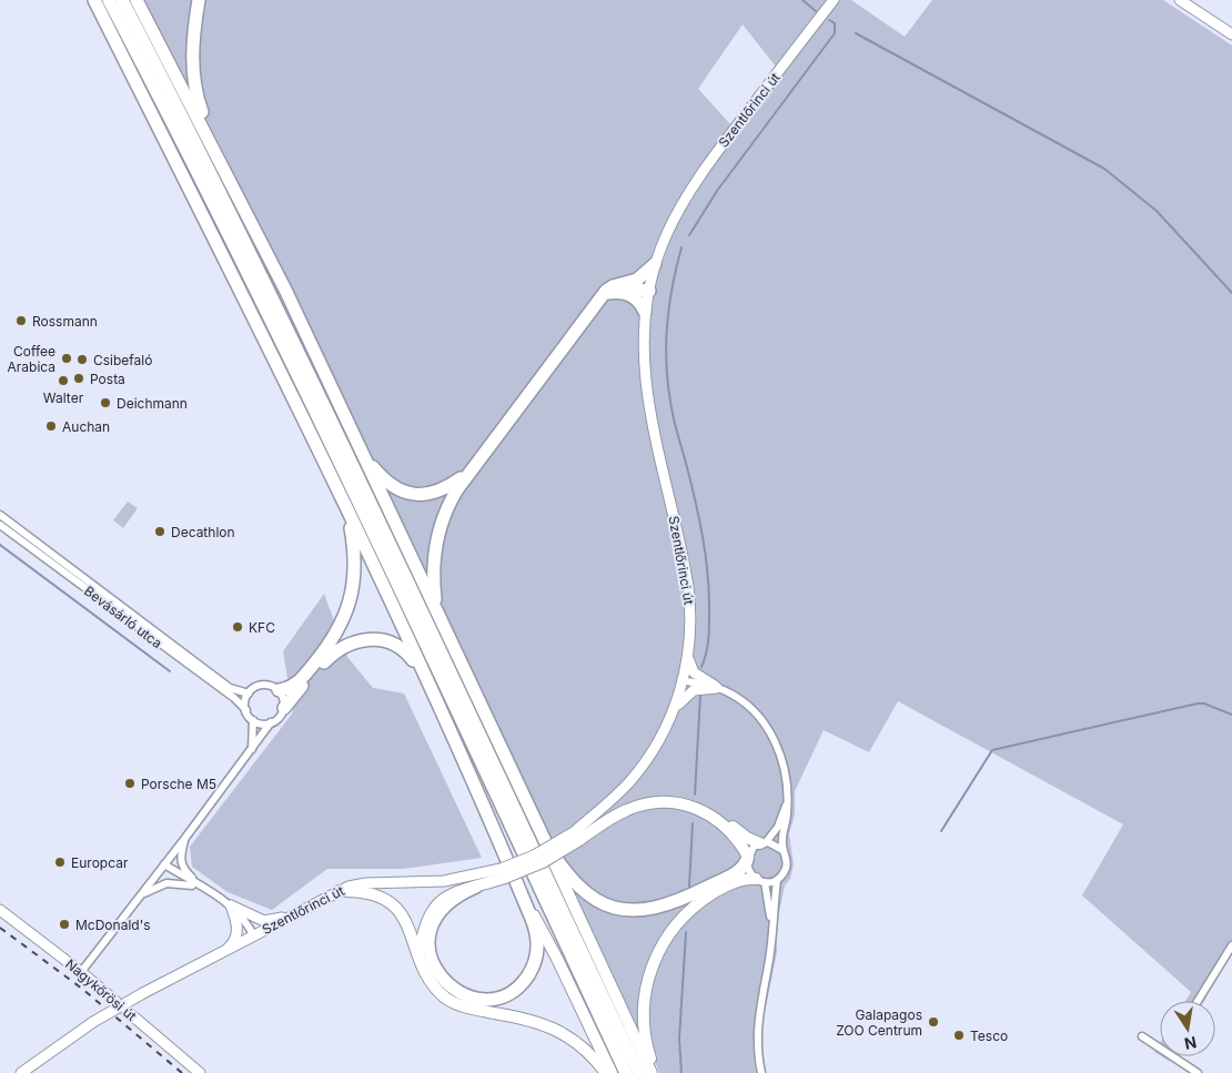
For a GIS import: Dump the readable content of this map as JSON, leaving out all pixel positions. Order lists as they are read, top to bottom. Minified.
{"streets":{"main road":["Szentlőrinci út","Nagykőrösi út"],"street":["Bevásárló utca"]},"places":["Rossmann","Coffee Arabica","Csibefaló","Posta","Walter","Deichmann","Auchan","Decathlon","KFC","Porsche M5","Europcar","McDonald's","Galapagos ZOO Centrum","Tesco"],"north":"bottom"}
